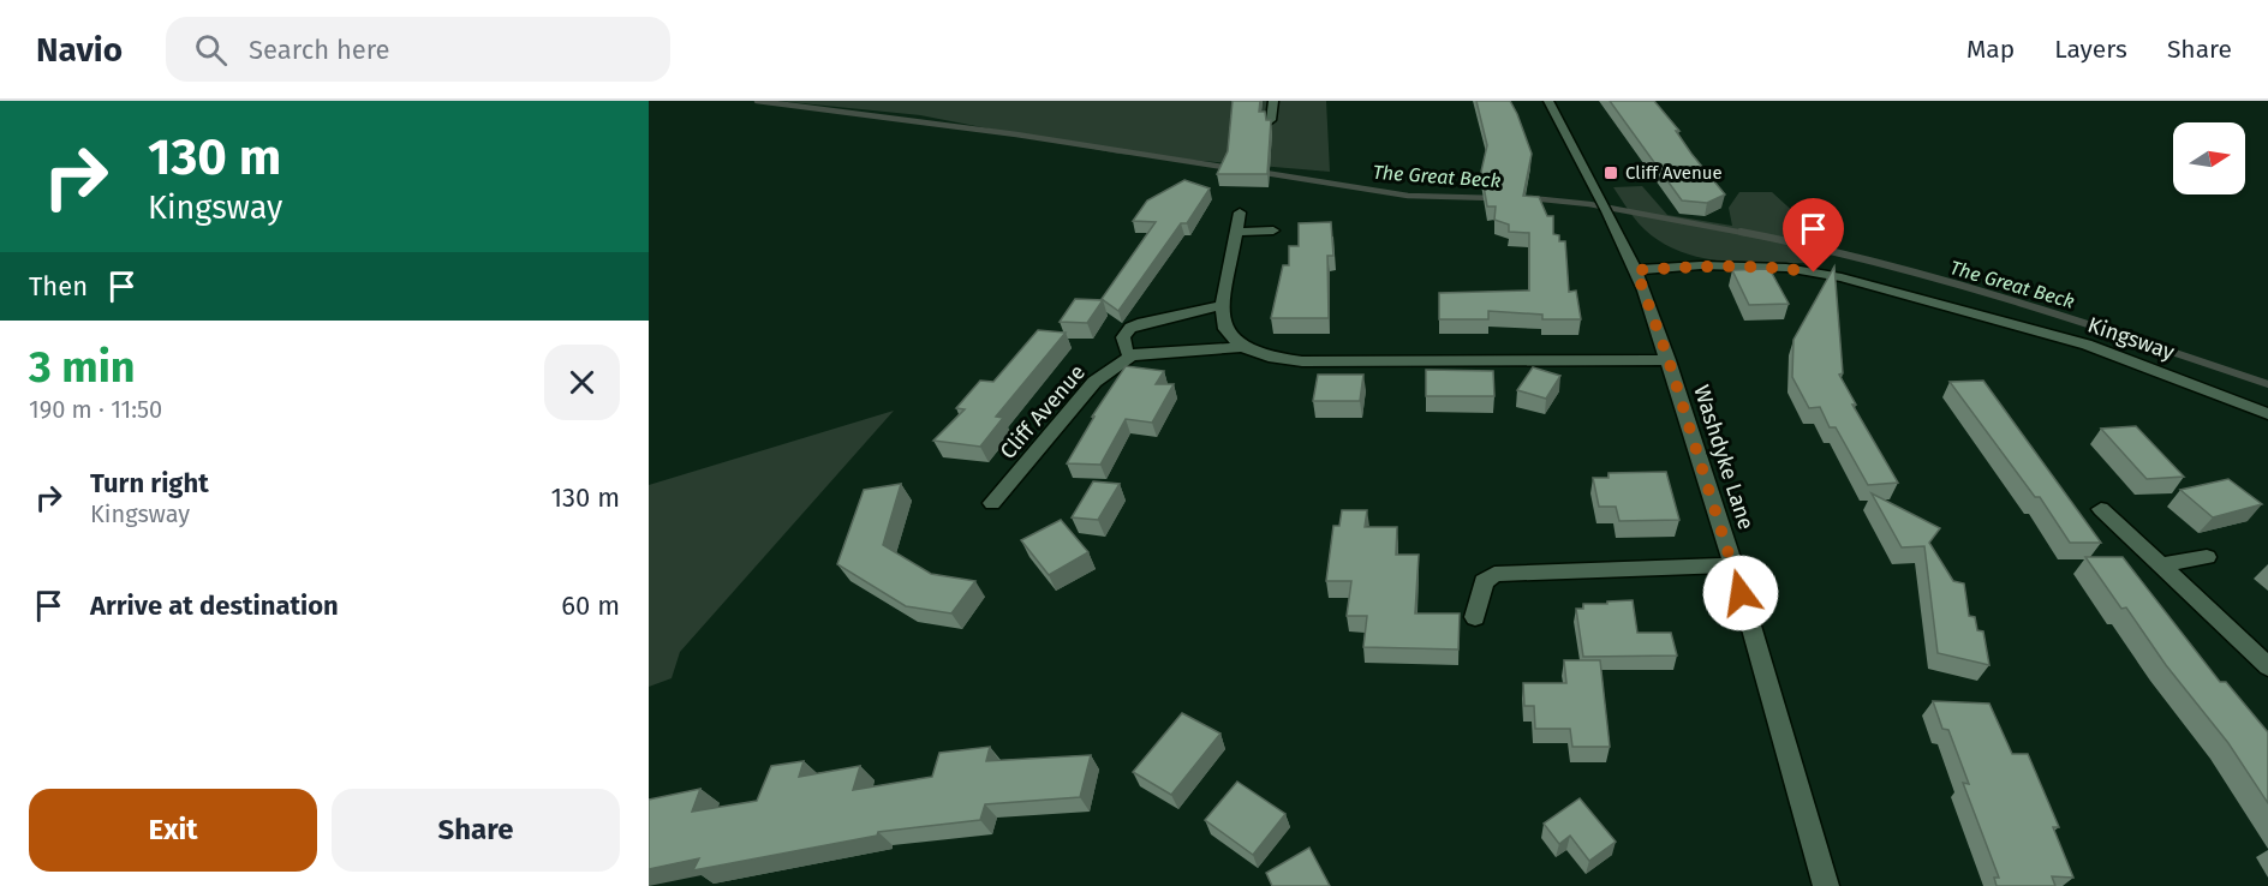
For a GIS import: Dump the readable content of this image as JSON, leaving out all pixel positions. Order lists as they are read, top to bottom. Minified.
{"streets":{"street":["Kingsway","Cliff Avenue","Washdyke Lane"]},"crossings":[["Kingsway","Washdyke Lane"]],"water":["The Great Beck"],"places":{"transit":["Cliff Avenue"]},"north":"right","page":{"header":"Navio","search":"Search here","nav":["Map","Layers","Share"],"turn":["130 m","Kingsway"],"then":"Then","heading":["3 min","190 m · 11:50"],"list":[{"name":"Turn right","note":"Kingsway","value":"130 m"},{"name":"Arrive at destination","value":"60 m"}],"buttons":["Exit","Share"]}}
